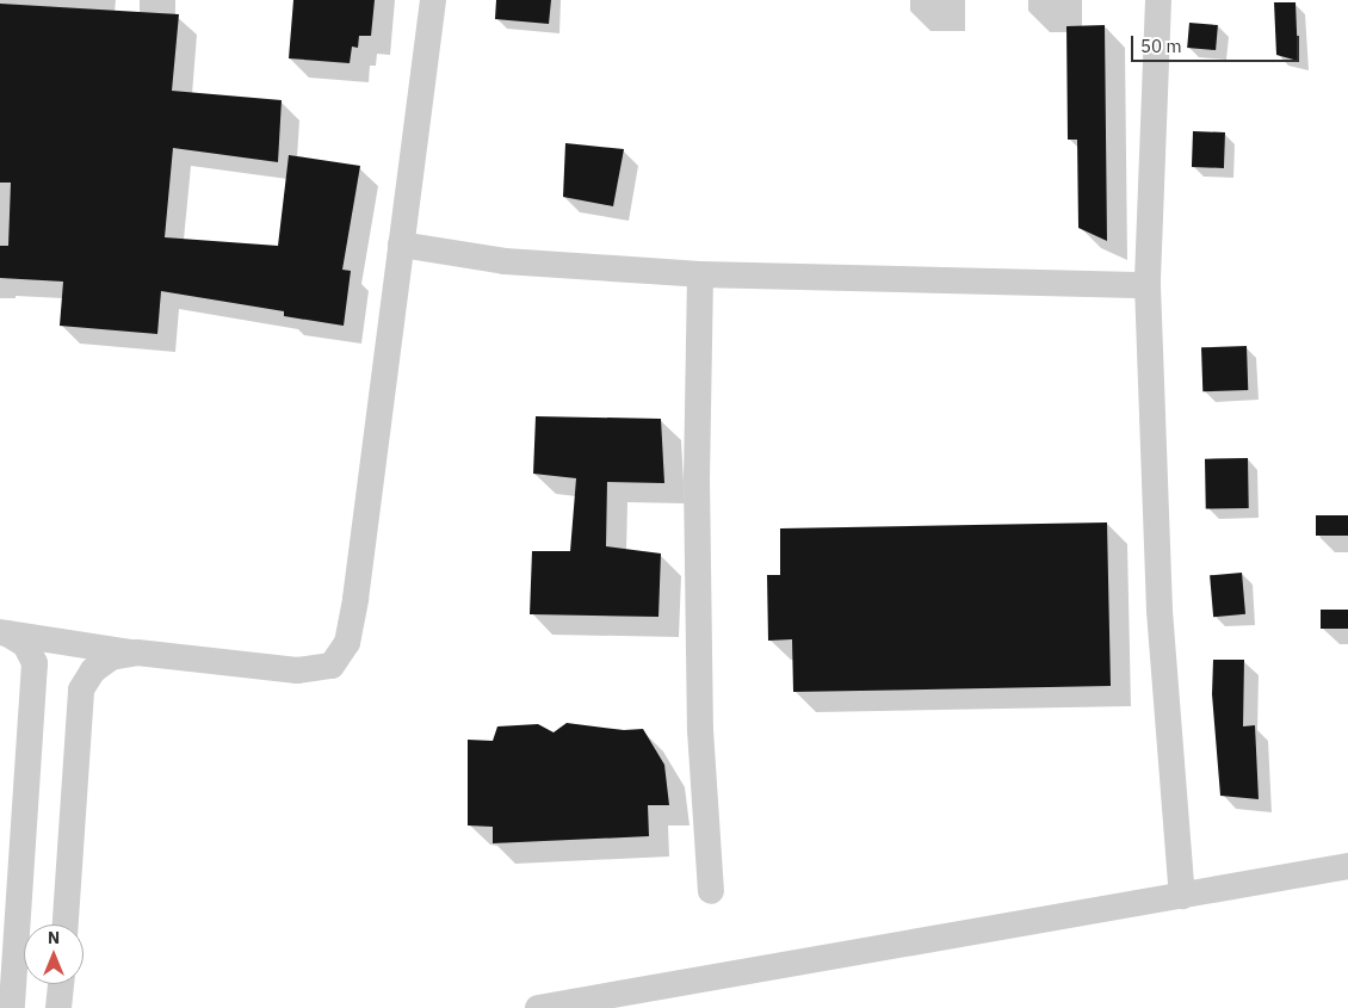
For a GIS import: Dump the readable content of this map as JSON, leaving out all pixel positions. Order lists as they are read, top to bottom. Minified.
{"scale_bar":"50 m","north":"top"}
